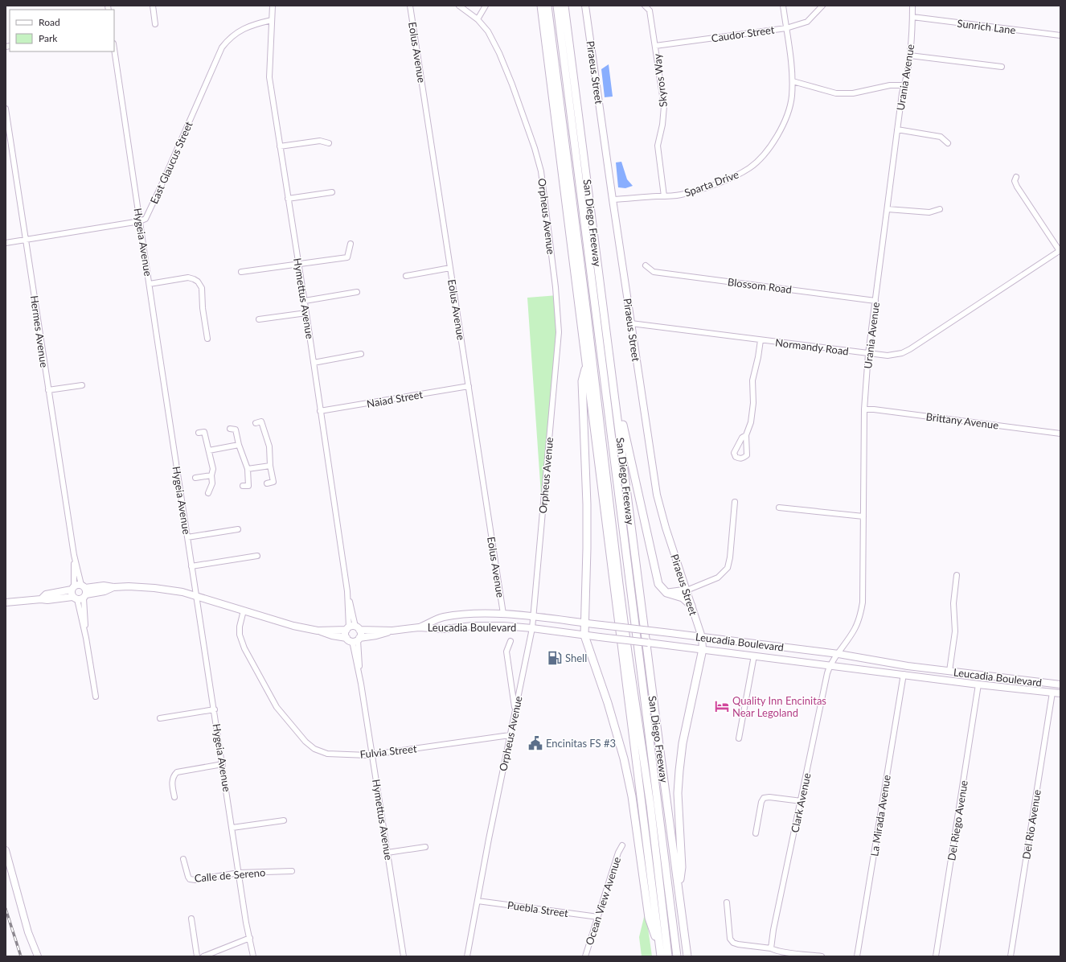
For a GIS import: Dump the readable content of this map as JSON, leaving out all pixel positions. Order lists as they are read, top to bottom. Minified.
{"streets":{"highway":["San Diego Freeway"],"main road":["Piraeus Street","Leucadia Boulevard"],"street":["Sunrich Lane","Caudor Street","Eolus Avenue","Urania Avenue","Skyros Way","East Glaucus Street","Sparta Drive","Orpheus Avenue","Hygeia Avenue","Blossom Road","Hymettus Avenue","Hermes Avenue","Normandy Road","Naiad Street","Brittany Avenue","Fulvia Street","Clark Avenue","La Mirada Avenue","Del Riego Avenue","Del Rio Avenue","Calle de Sereno","Ocean View Avenue","Puebla Street"]},"crossings":[["Sunrich Lane","Urania Avenue"],["Caudor Street","Skyros Way"],["Caudor Street","Sparta Drive"],["Eolus Avenue","Naiad Street"],["Eolus Avenue","Leucadia Boulevard"],["Piraeus Street","Sparta Drive"],["Piraeus Street","Normandy Road"],["Piraeus Street","Leucadia Boulevard"],["Urania Avenue","Blossom Road"],["Urania Avenue","Normandy Road"],["Urania Avenue","Brittany Avenue"],["Urania Avenue","Leucadia Boulevard"],["Urania Avenue","Clark Avenue"],["Skyros Way","Sparta Drive"],["East Glaucus Street","Hygeia Avenue"],["East Glaucus Street","Hymettus Avenue"],["Orpheus Avenue","Leucadia Boulevard"],["Orpheus Avenue","Fulvia Street"],["Orpheus Avenue","Puebla Street"],["Hygeia Avenue","Leucadia Boulevard"],["Hygeia Avenue","Calle de Sereno"],["Hymettus Avenue","Naiad Street"],["Hymettus Avenue","Leucadia Boulevard"],["Hymettus Avenue","Fulvia Street"],["Hermes Avenue","Leucadia Boulevard"],["Leucadia Boulevard","Fulvia Street"],["Leucadia Boulevard","Clark Avenue"],["Leucadia Boulevard","La Mirada Avenue"],["Leucadia Boulevard","Del Riego Avenue"],["Leucadia Boulevard","Del Rio Avenue"],["Ocean View Avenue","Puebla Street"]],"places":{"fuel station":["Shell"],"hotel":["Quality Inn Encinitas Near Legoland"],"public building":["Encinitas FS #3"]},"legend":["Road","Park"]}
